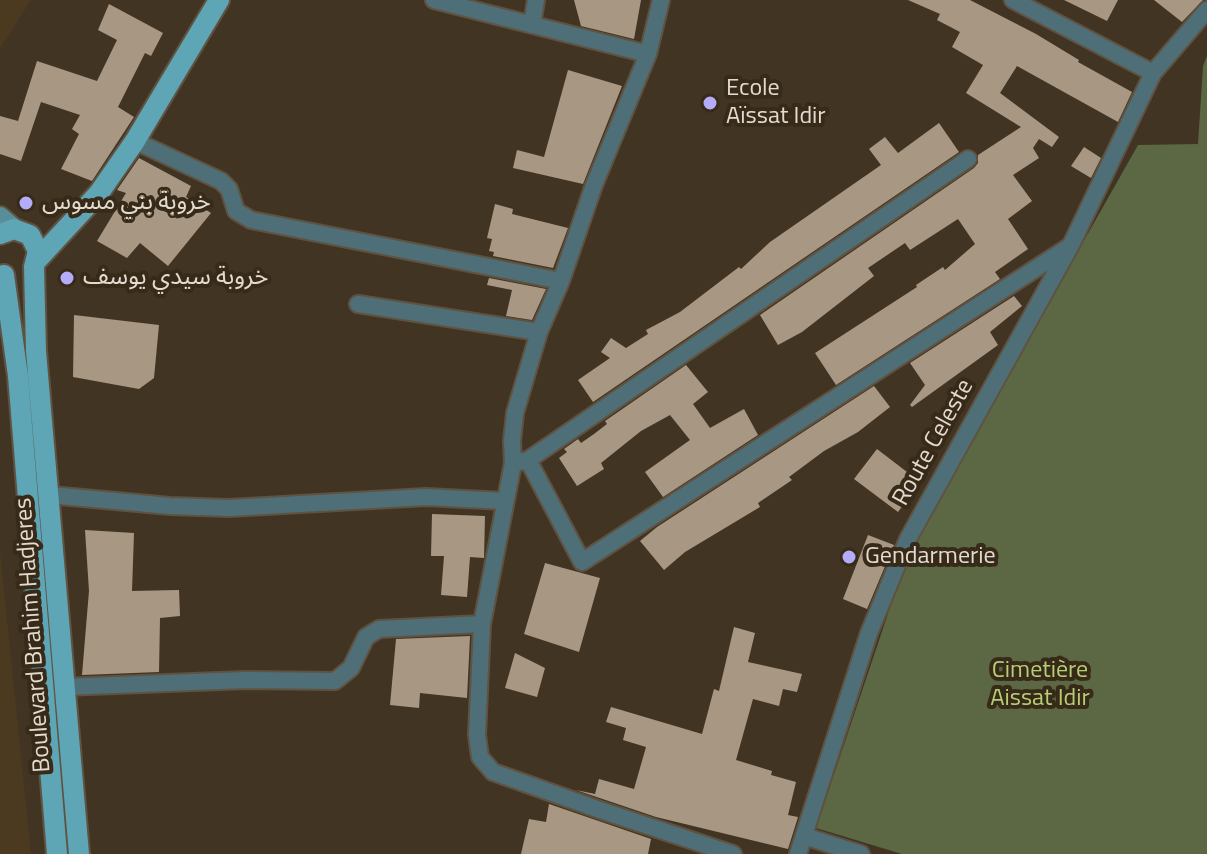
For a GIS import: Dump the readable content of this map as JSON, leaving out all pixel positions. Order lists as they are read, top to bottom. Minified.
{"streets":{"main road":["Boulevard Brahim Hadjeres"],"street":["Route Celeste"]},"parks":["Cimetière Aissat Idir"],"places":["Ecole Aïssat Idir","خروبة بني مسوس","خروبة سيدي يوسف","Gendarmerie"]}
